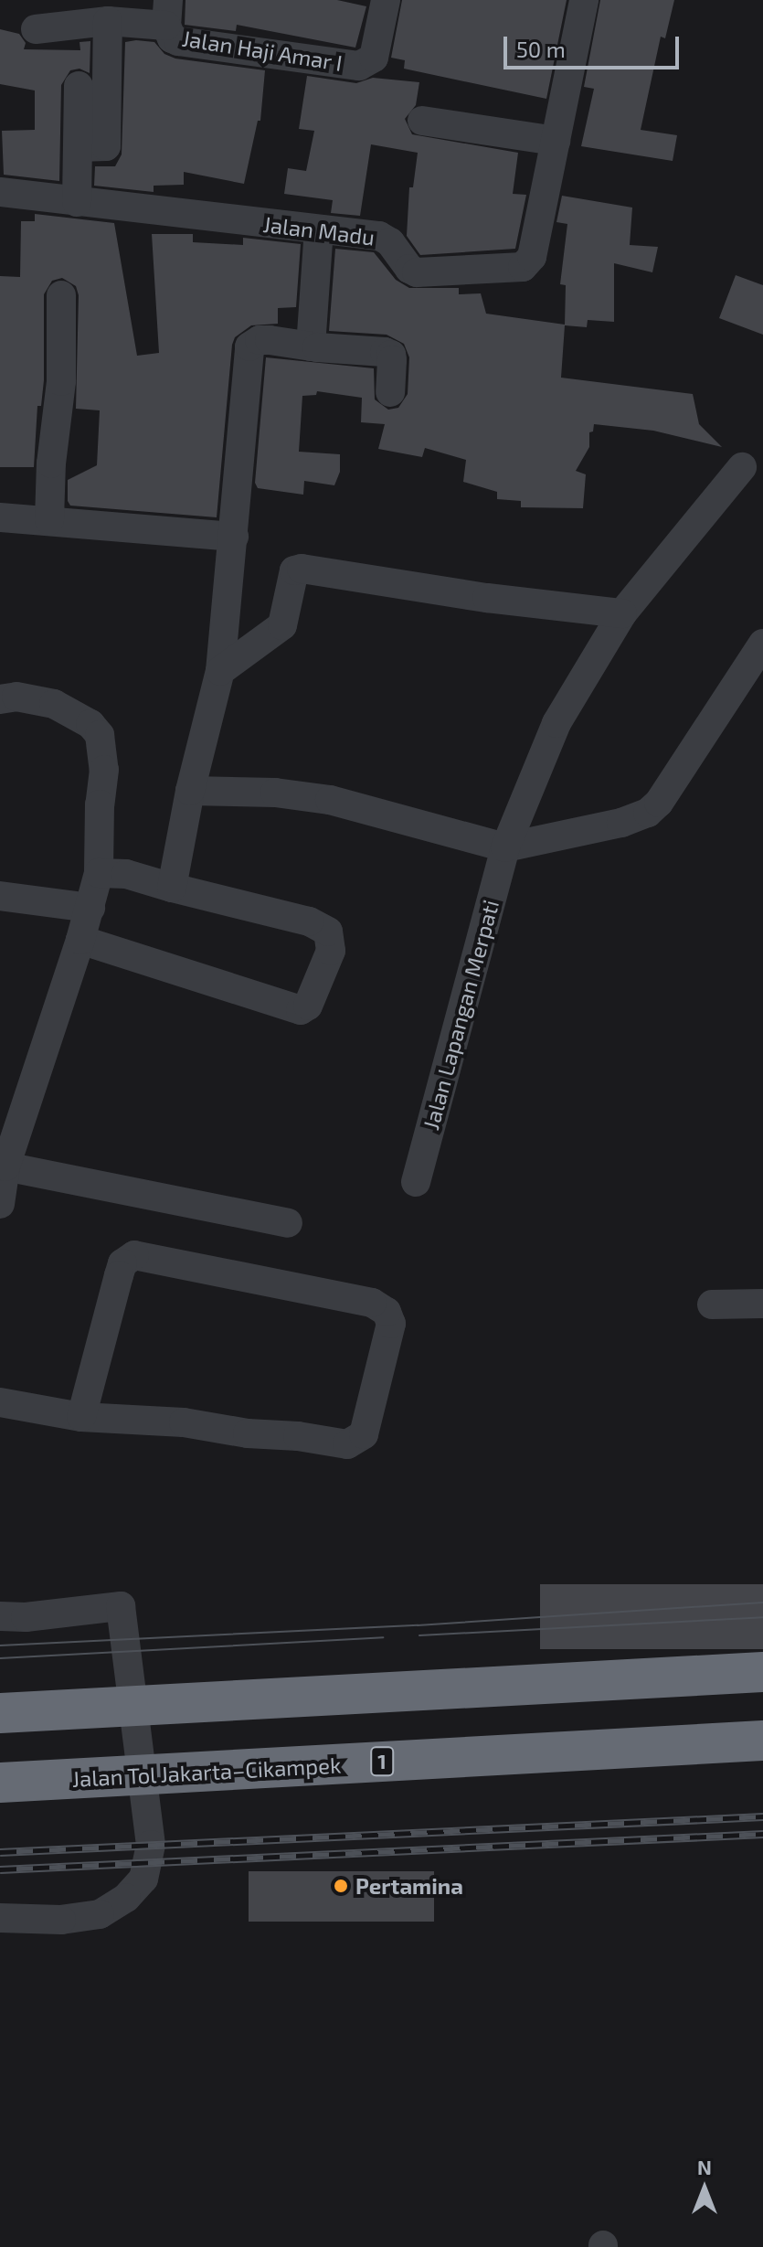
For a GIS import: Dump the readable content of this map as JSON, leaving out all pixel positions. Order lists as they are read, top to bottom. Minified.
{"streets":{"highway":["1","Jalan Tol Jakarta–Cikampek"],"street":["Jalan Haji Amar I","Jalan Madu","Jalan Lapangan Merpati"]},"places":["Pertamina"],"scale_bar":"50 m","north":"top"}
